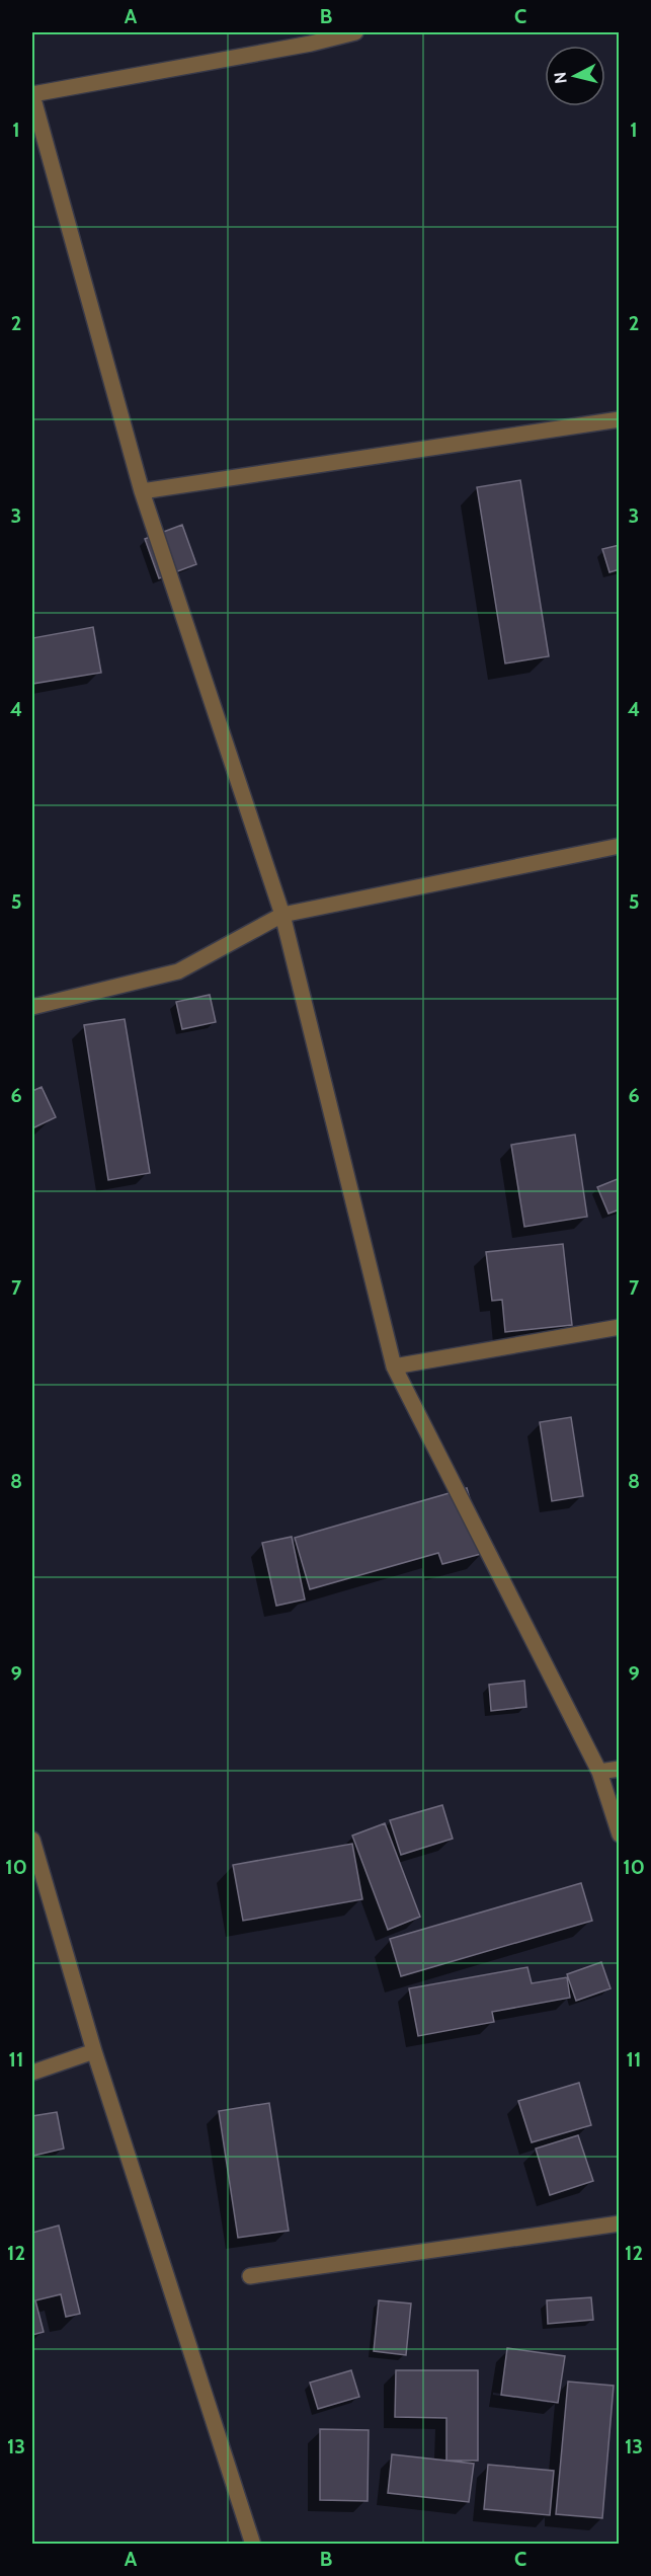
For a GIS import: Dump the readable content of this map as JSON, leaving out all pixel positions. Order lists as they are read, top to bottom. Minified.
{"north":"left","grid":{"columns":["A","B","C"],"rows":["1","2","3","4","5","6","7","8","9","10","11","12","13"]}}
